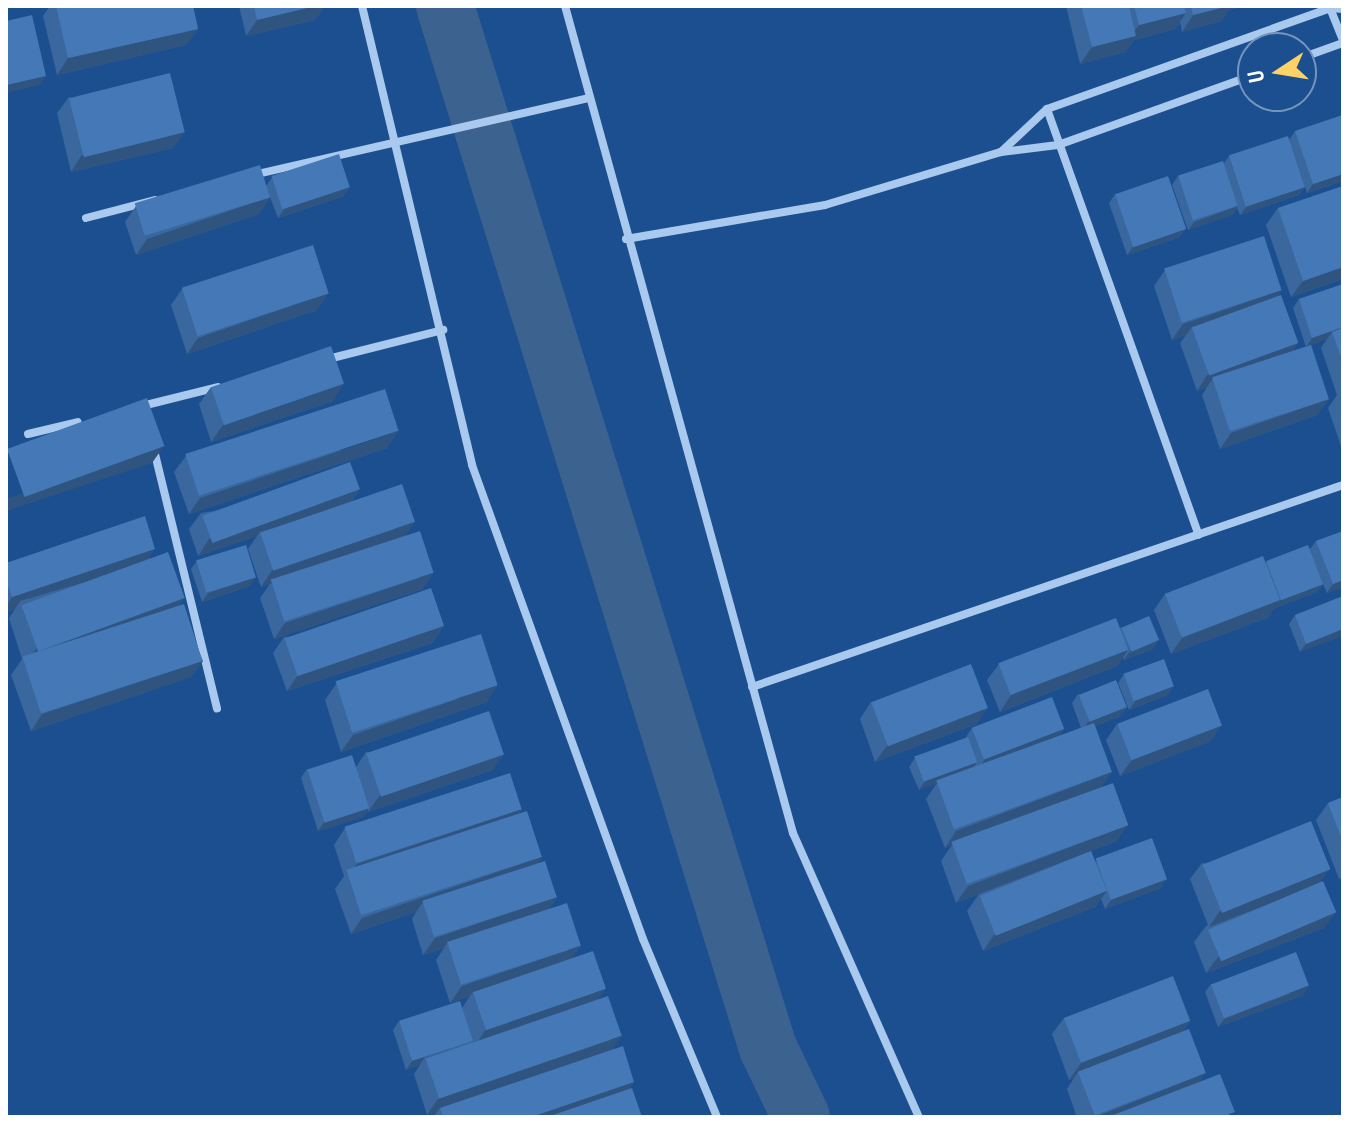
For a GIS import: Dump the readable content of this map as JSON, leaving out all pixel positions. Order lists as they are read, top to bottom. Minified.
{"north":"left"}
